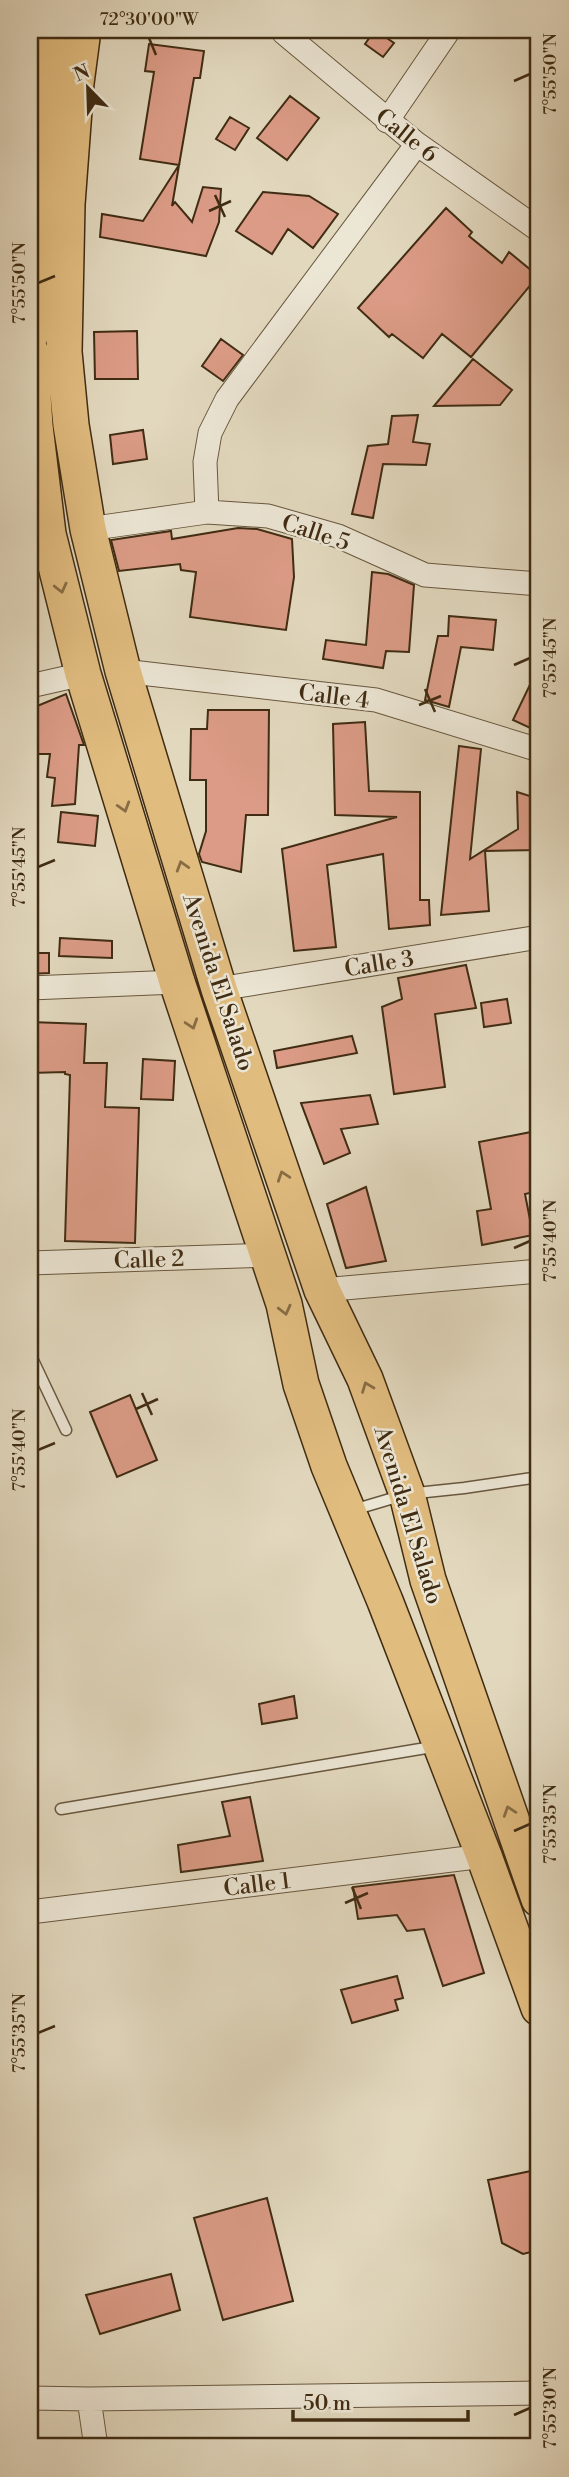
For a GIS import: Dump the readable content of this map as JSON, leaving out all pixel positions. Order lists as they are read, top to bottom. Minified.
{"streets":{"main road":["Avenida El Salado"],"street":["Calle 6","Calle 5","Calle 4","Calle 3","Calle 2","Calle 1"]},"crossings":[["Calle 5","Avenida El Salado"],["Calle 4","Avenida El Salado"],["Calle 3","Avenida El Salado"],["Avenida El Salado","Calle 2"],["Avenida El Salado","Calle 1"]],"scale_bar":"50 m","north":"top left","coordinates":["72°30'00\"W","7°55'50\"N","7°55'45\"N","7°55'40\"N","7°55'35\"N","7°55'30\"N"]}
